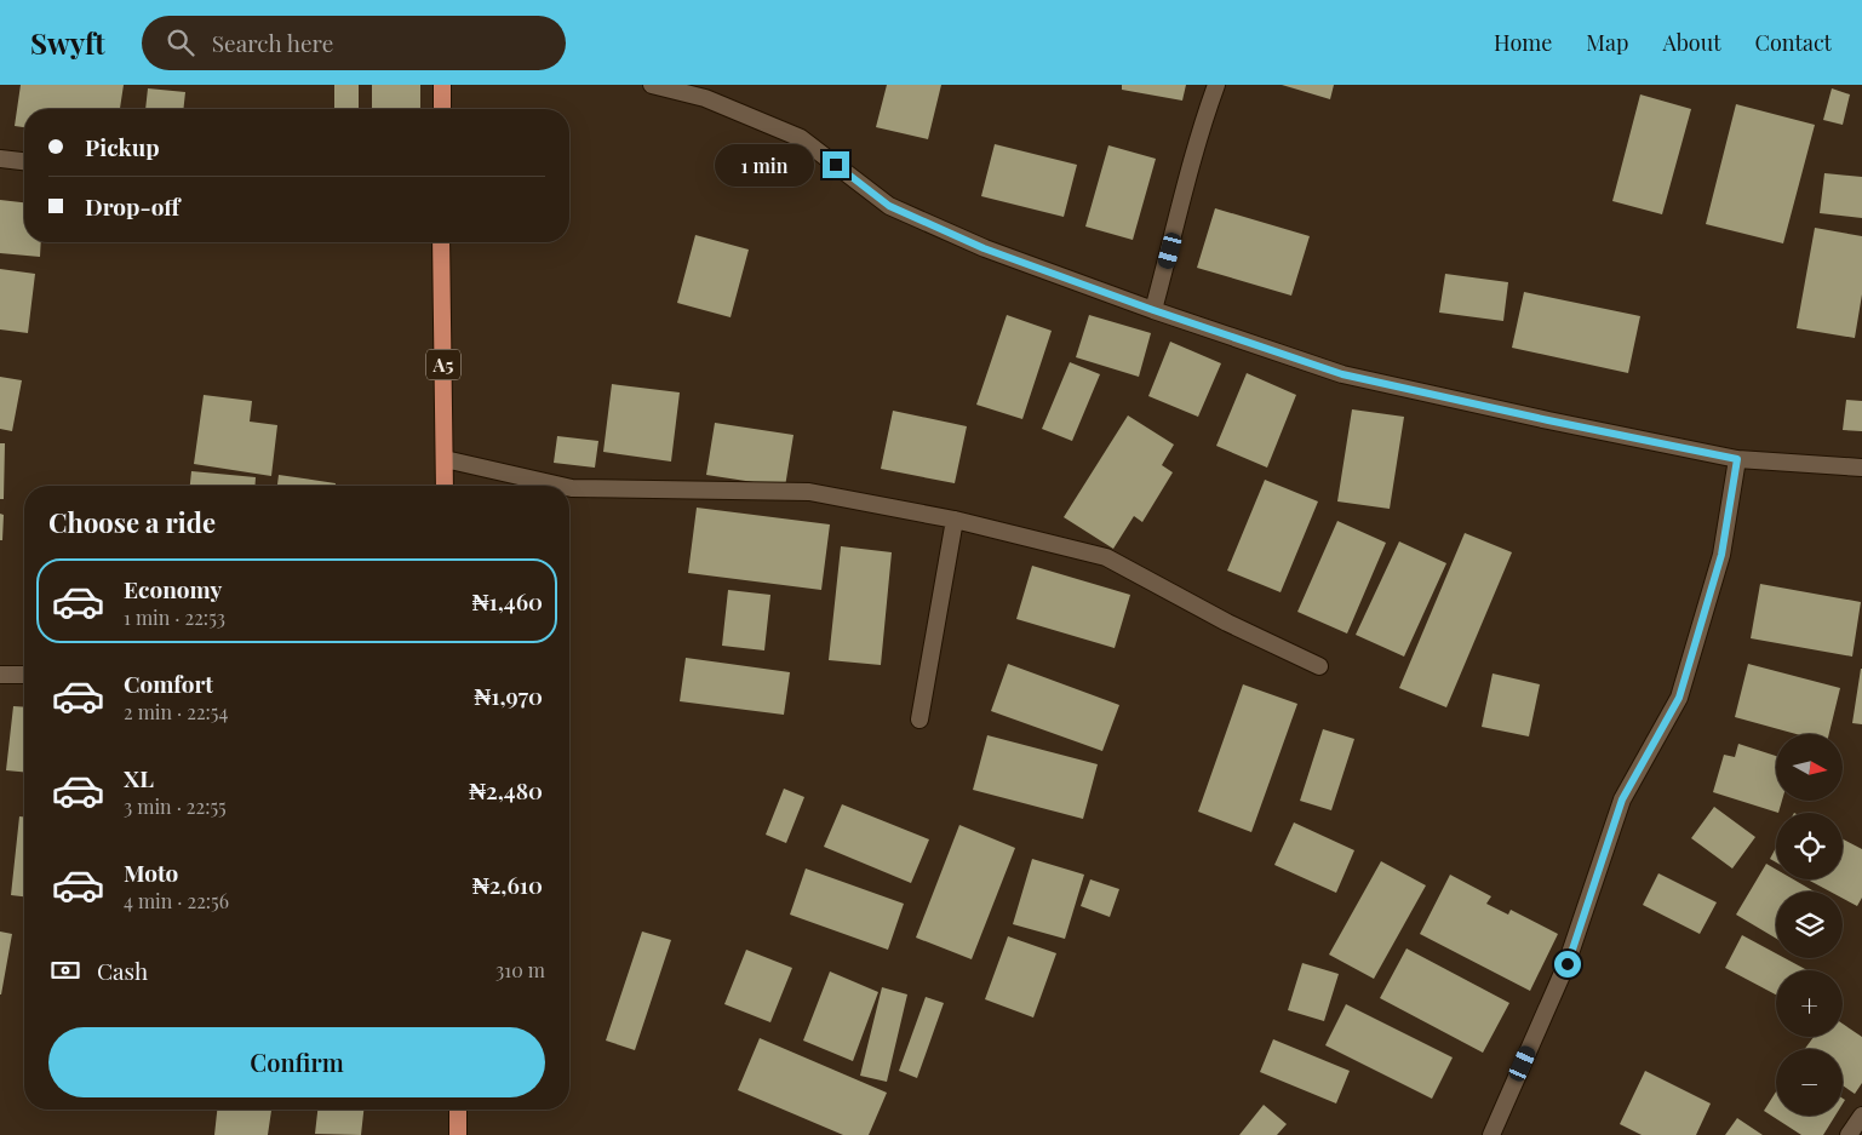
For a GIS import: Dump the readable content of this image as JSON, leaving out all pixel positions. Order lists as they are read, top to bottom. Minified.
{"streets":{"highway":["A5"]},"north":"right","page":{"header":"Swyft","search":"Search here","nav":["Home","Map","About","Contact"],"banner":["Pickup","Drop-off"],"bubble":"1 min","heading":"Choose a ride","list":[{"name":"Economy","note":"1 min · 22:53","value":"₦1,460"},{"name":"Comfort","note":"2 min · 22:54","value":"₦1,970"},{"name":"XL","note":"3 min · 22:55","value":"₦2,480"},{"name":"Moto","note":"4 min · 22:56","value":"₦2,610"}],"map_buttons":["+","−"],"pay":["Cash","310 m"],"buttons":"Confirm"}}
